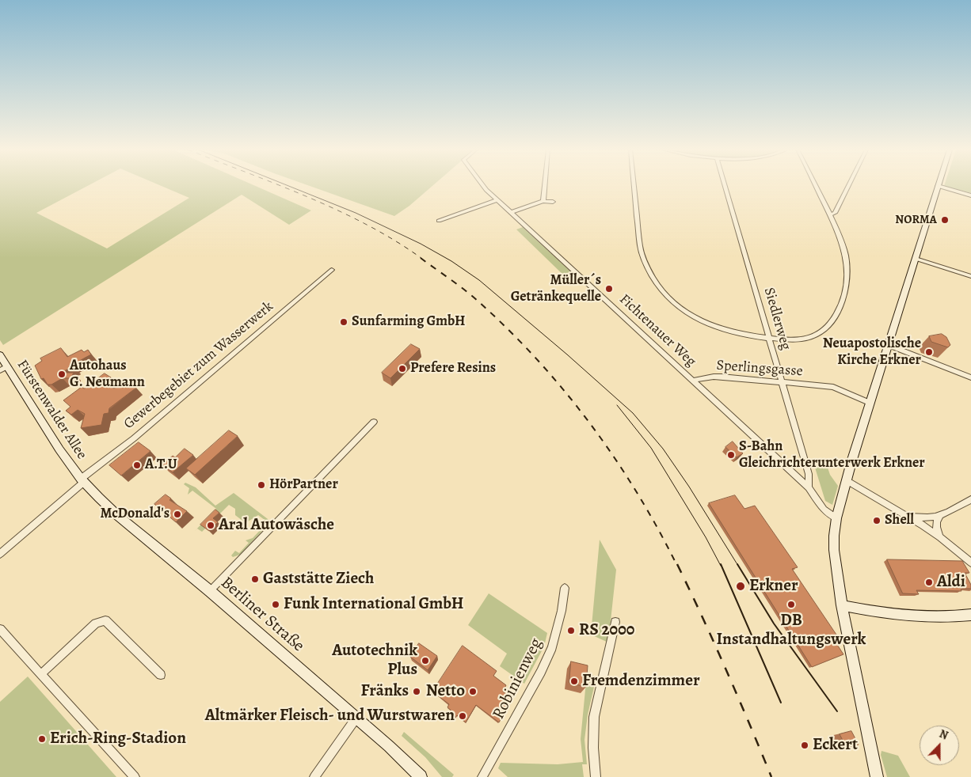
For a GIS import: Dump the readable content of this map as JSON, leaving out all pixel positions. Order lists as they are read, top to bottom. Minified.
{"streets":{"main road":["Fürstenwalder Allee","Berliner Straße"],"street":["Siedlerweg","Fichtenauer Weg","Gewerbegebiet zum Wasserwerk","Sperlingsgasse","Robinienweg"]},"crossings":[["Siedlerweg","Fichtenauer Weg"],["Siedlerweg","Sperlingsgasse"],["Fichtenauer Weg","Sperlingsgasse"],["Gewerbegebiet zum Wasserwerk","Fürstenwalder Allee"],["Gewerbegebiet zum Wasserwerk","Berliner Straße"],["Fürstenwalder Allee","Berliner Straße"]],"places":["NORMA","Müller´s Getränkequelle","Sunfarming GmbH","Neuapostolische Kirche Erkner","Prefere Resins","Autohaus G. Neumann","S-Bahn Gleichrichterunterwerk Erkner","A.T.U","HörPartner","McDonald's","Shell","Aral Autowäsche","Gaststätte Ziech","Aldi","Erkner","Funk International GmbH","DB Instandhaltungswerk","RS 2000","Autotechnik Plus","Fremdenzimmer","Fränks","Netto","Altmärker Fleisch- und Wurstwaren","Erich-Ring-Stadion","Eckert"],"north":"top"}
